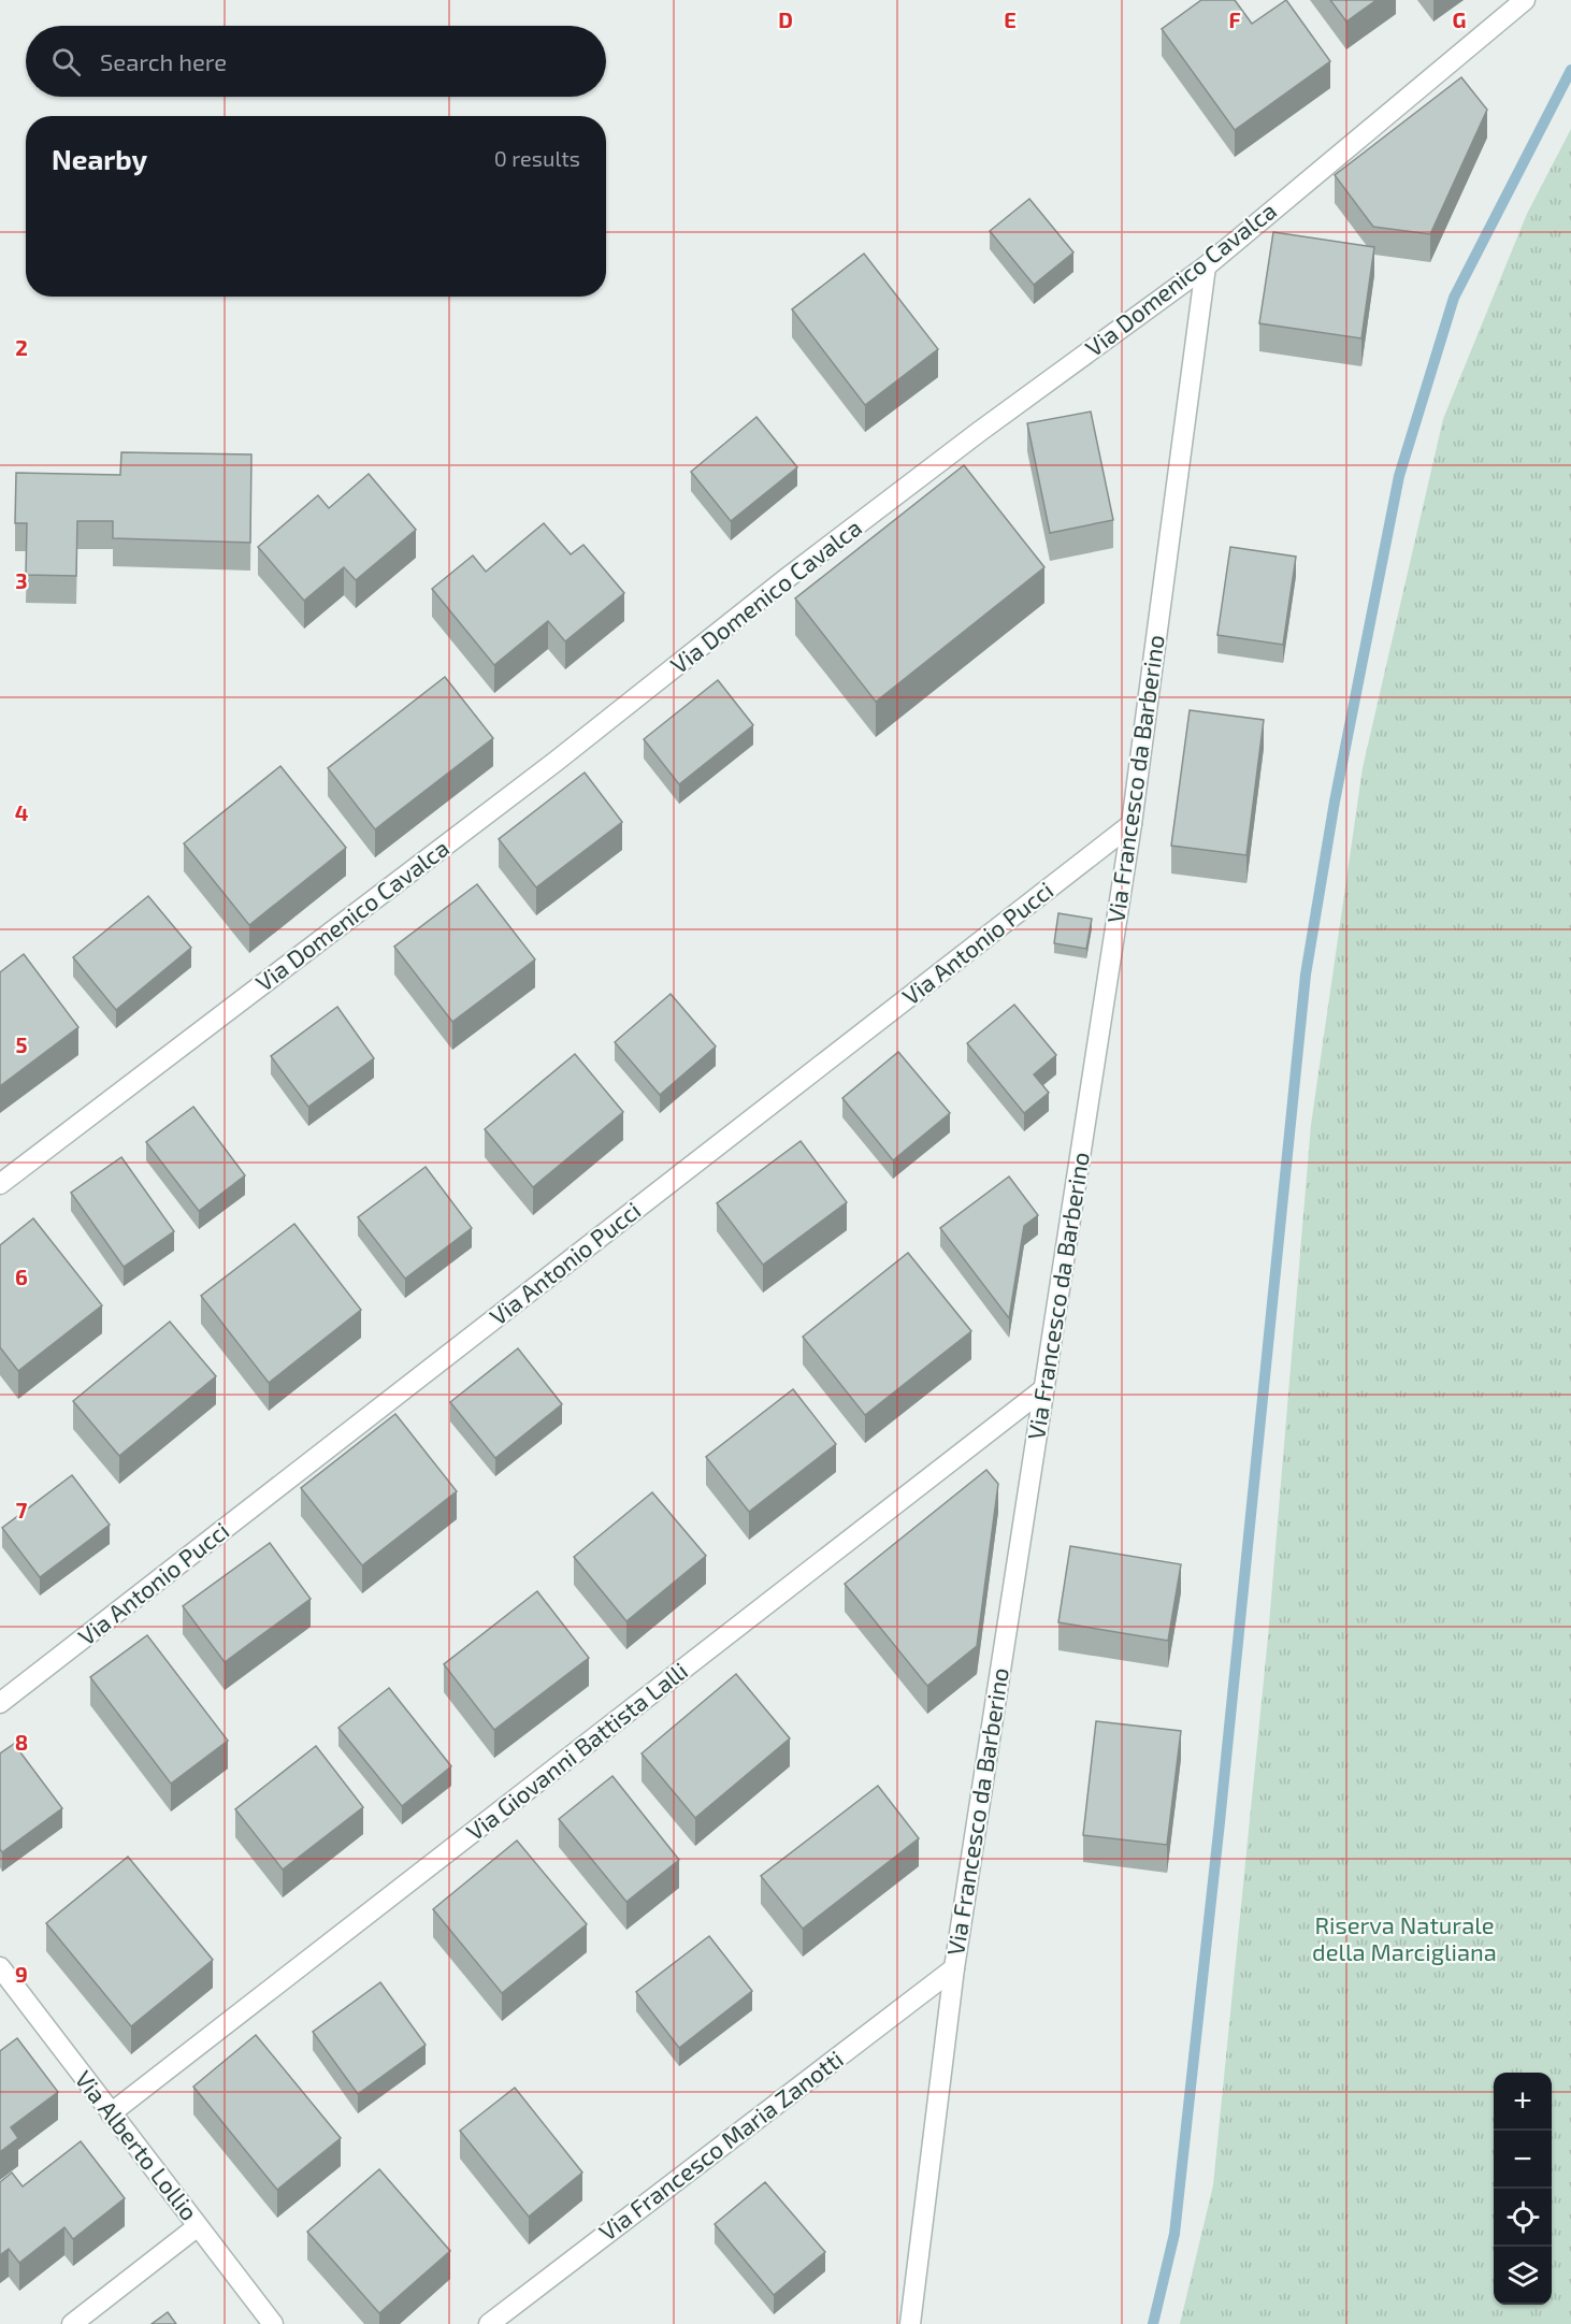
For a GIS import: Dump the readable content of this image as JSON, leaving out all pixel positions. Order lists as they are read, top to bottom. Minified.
{"streets":{"street":["Via Domenico Cavalca","Via Francesco da Barberino","Via Antonio Pucci","Via Giovanni Battista Lalli","Via Alberto Lollio","Via Francesco Maria Zanotti"]},"crossings":[["Via Domenico Cavalca","Via Francesco da Barberino"],["Via Francesco da Barberino","Via Antonio Pucci"],["Via Francesco da Barberino","Via Giovanni Battista Lalli"],["Via Francesco da Barberino","Via Francesco Maria Zanotti"],["Via Giovanni Battista Lalli","Via Alberto Lollio"]],"parks":["Riserva Naturale della Marcigliana"],"page":{"search":"Search here","heading":["Nearby","0 results"],"map_buttons":["+","−"]},"grid":{"columns":["D","E","F","G"],"rows":["2","3","4","5","6","7","8","9"]}}
